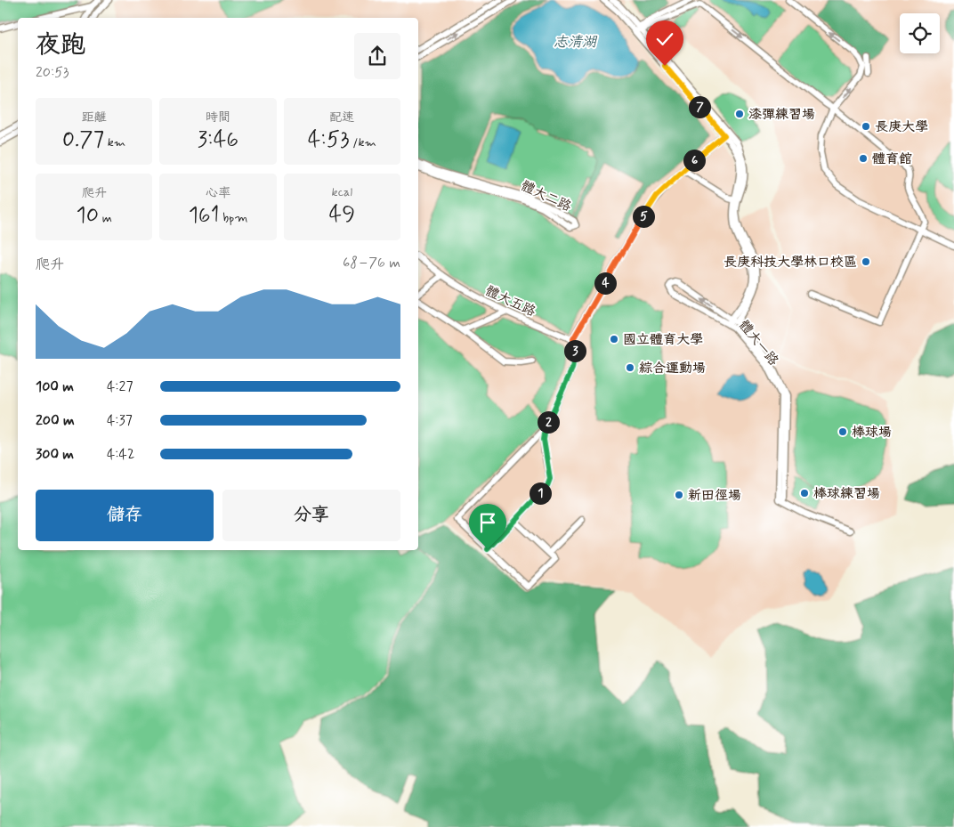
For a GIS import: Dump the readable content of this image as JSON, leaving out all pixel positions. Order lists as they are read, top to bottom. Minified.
{"streets":{"street":["體大二路","體大五路","體大一路"]},"water":["志清湖"],"places":["漆彈練習場","長庚大學","體育館","長庚科技大學林口校區","國立體育大學","綜合運動場","棒球場","棒球練習場","新田徑場"],"page":{"heading":["夜跑","20:53"],"stats":[["距離","0.77 km"],["時間","3:46"],["配速","4:53 /km"],["爬升","10 m"],["心率","161 bpm"],["kcal","49"]],"pins":["7","6","5","4","3","2","1"],"chart":["爬升","68–76 m"],"list":[{"name":"100 m","note":"4:27"},{"name":"200 m","note":"4:37"},{"name":"300 m","note":"4:42"}],"buttons":["儲存","分享"]}}
